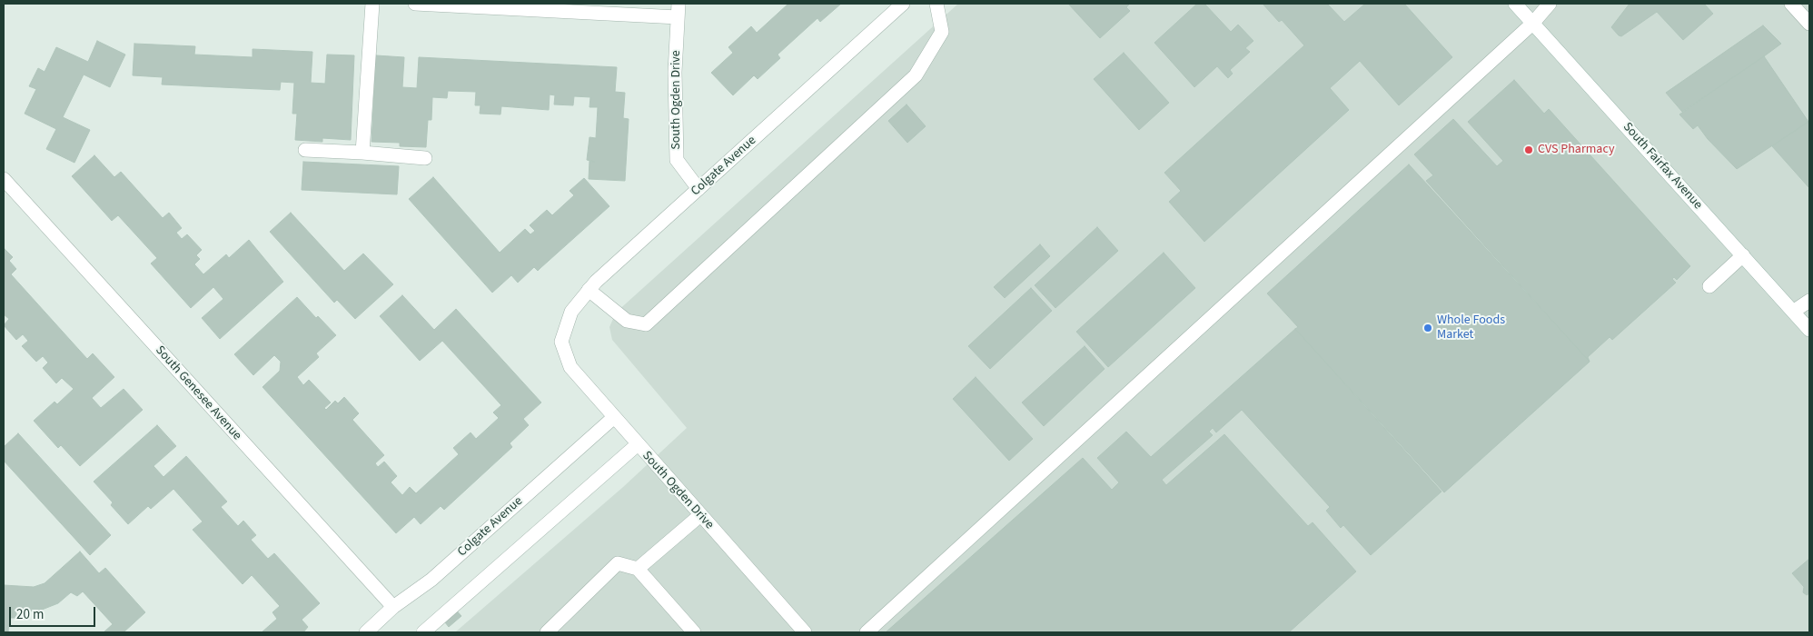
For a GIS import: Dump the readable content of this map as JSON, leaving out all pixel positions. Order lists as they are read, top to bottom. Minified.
{"streets":{"street":["South Ogden Drive","Colgate Avenue","South Fairfax Avenue","South Genesee Avenue"]},"crossings":[["South Ogden Drive","Colgate Avenue"],["Colgate Avenue","South Genesee Avenue"]],"places":["CVS Pharmacy","Whole Foods Market"],"scale_bar":"20 m"}
